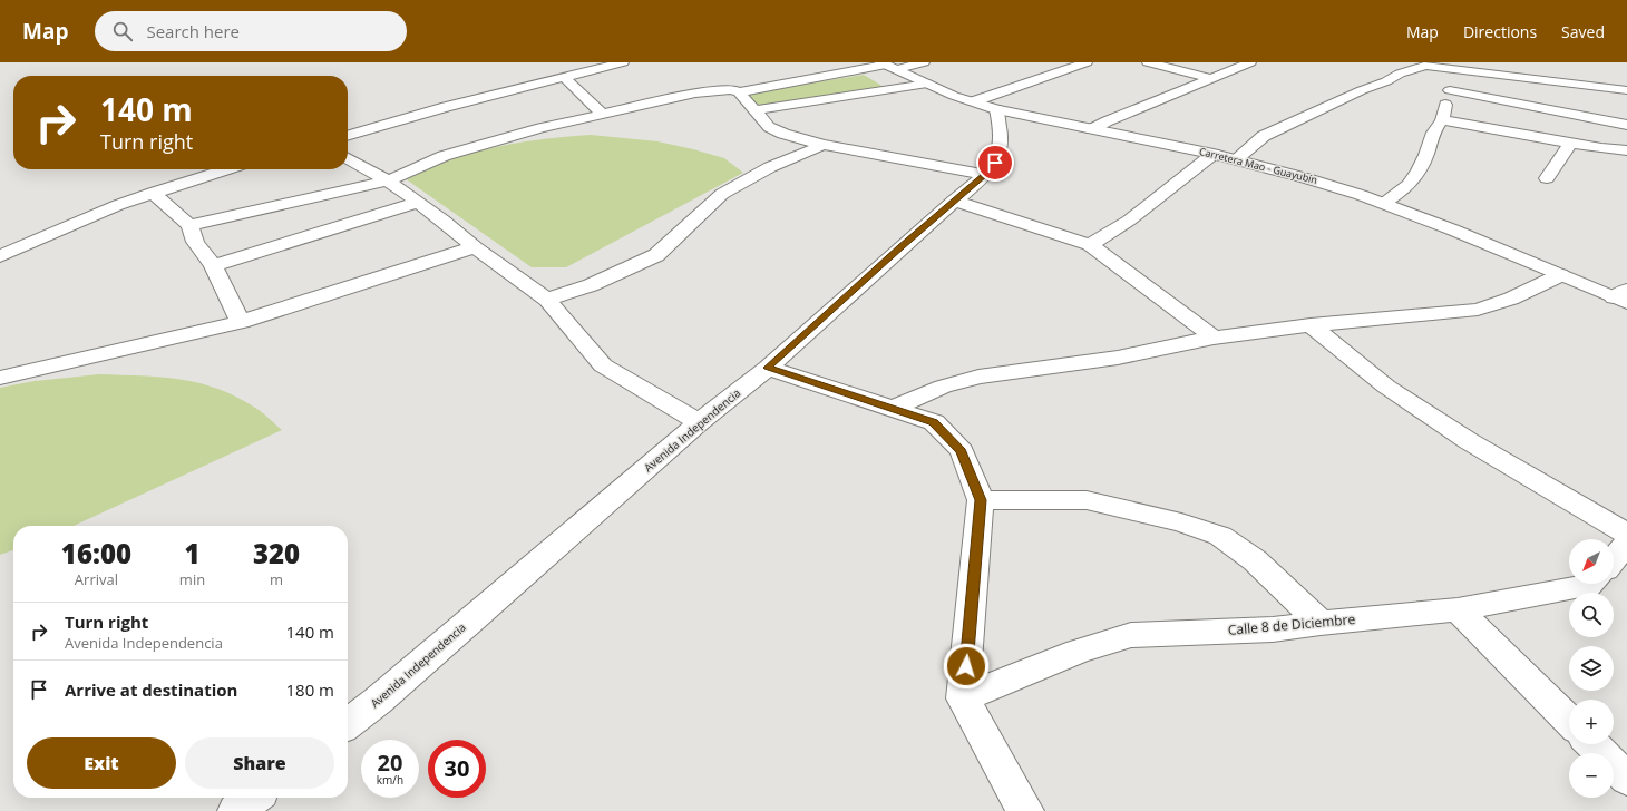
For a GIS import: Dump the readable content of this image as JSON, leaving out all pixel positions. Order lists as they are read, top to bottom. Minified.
{"streets":{"street":["Carretera Mao - Guayubín","Avenida Independencia","Calle 8 de Diciembre"]},"crossings":[["Carretera Mao - Guayubín","Avenida Independencia"]],"north":"bottom left","page":{"header":"Map","search":"Search here","nav":["Map","Directions","Saved"],"turn":["140 m","Turn right"],"eta":["16:00","Arrival","1","min","320","m"],"map_buttons":["+","−"],"list":[{"name":"Turn right","note":"Avenida Independencia","value":"140 m"},{"name":"Arrive at destination","value":"180 m"}],"buttons":["Exit","Share"],"speed":"20 km/h","limit":"30"}}
